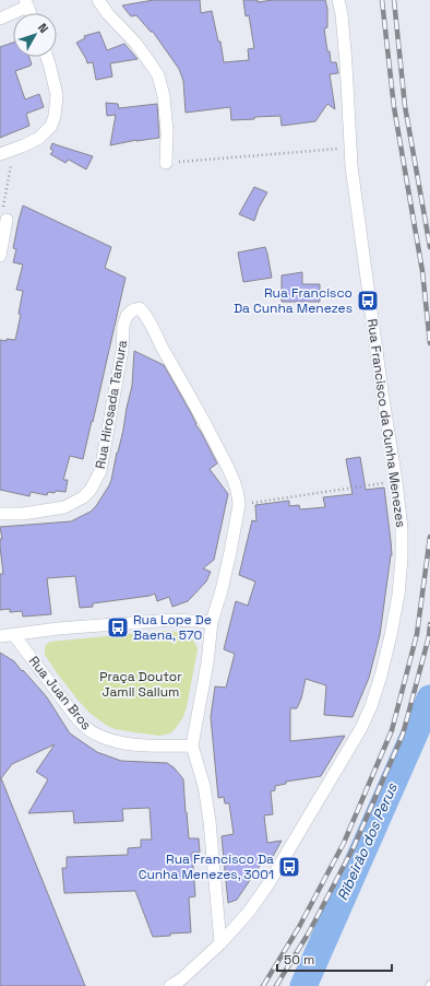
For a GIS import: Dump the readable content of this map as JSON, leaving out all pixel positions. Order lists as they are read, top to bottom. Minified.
{"streets":{"street":["Rua Hirosada Tamura","Rua Francisco da Cunha Menezes","Rua Juan Bros"]},"water":["Ribeirão dos Perus"],"parks":["Praça Doutor Jamil Sallum"],"places":{"bus stop":["Rua Francisco Da Cunha Menezes","Rua Lope De Baena, 570","Rua Francisco Da Cunha Menezes, 3001"]},"scale_bar":"50 m","north":"top right"}
